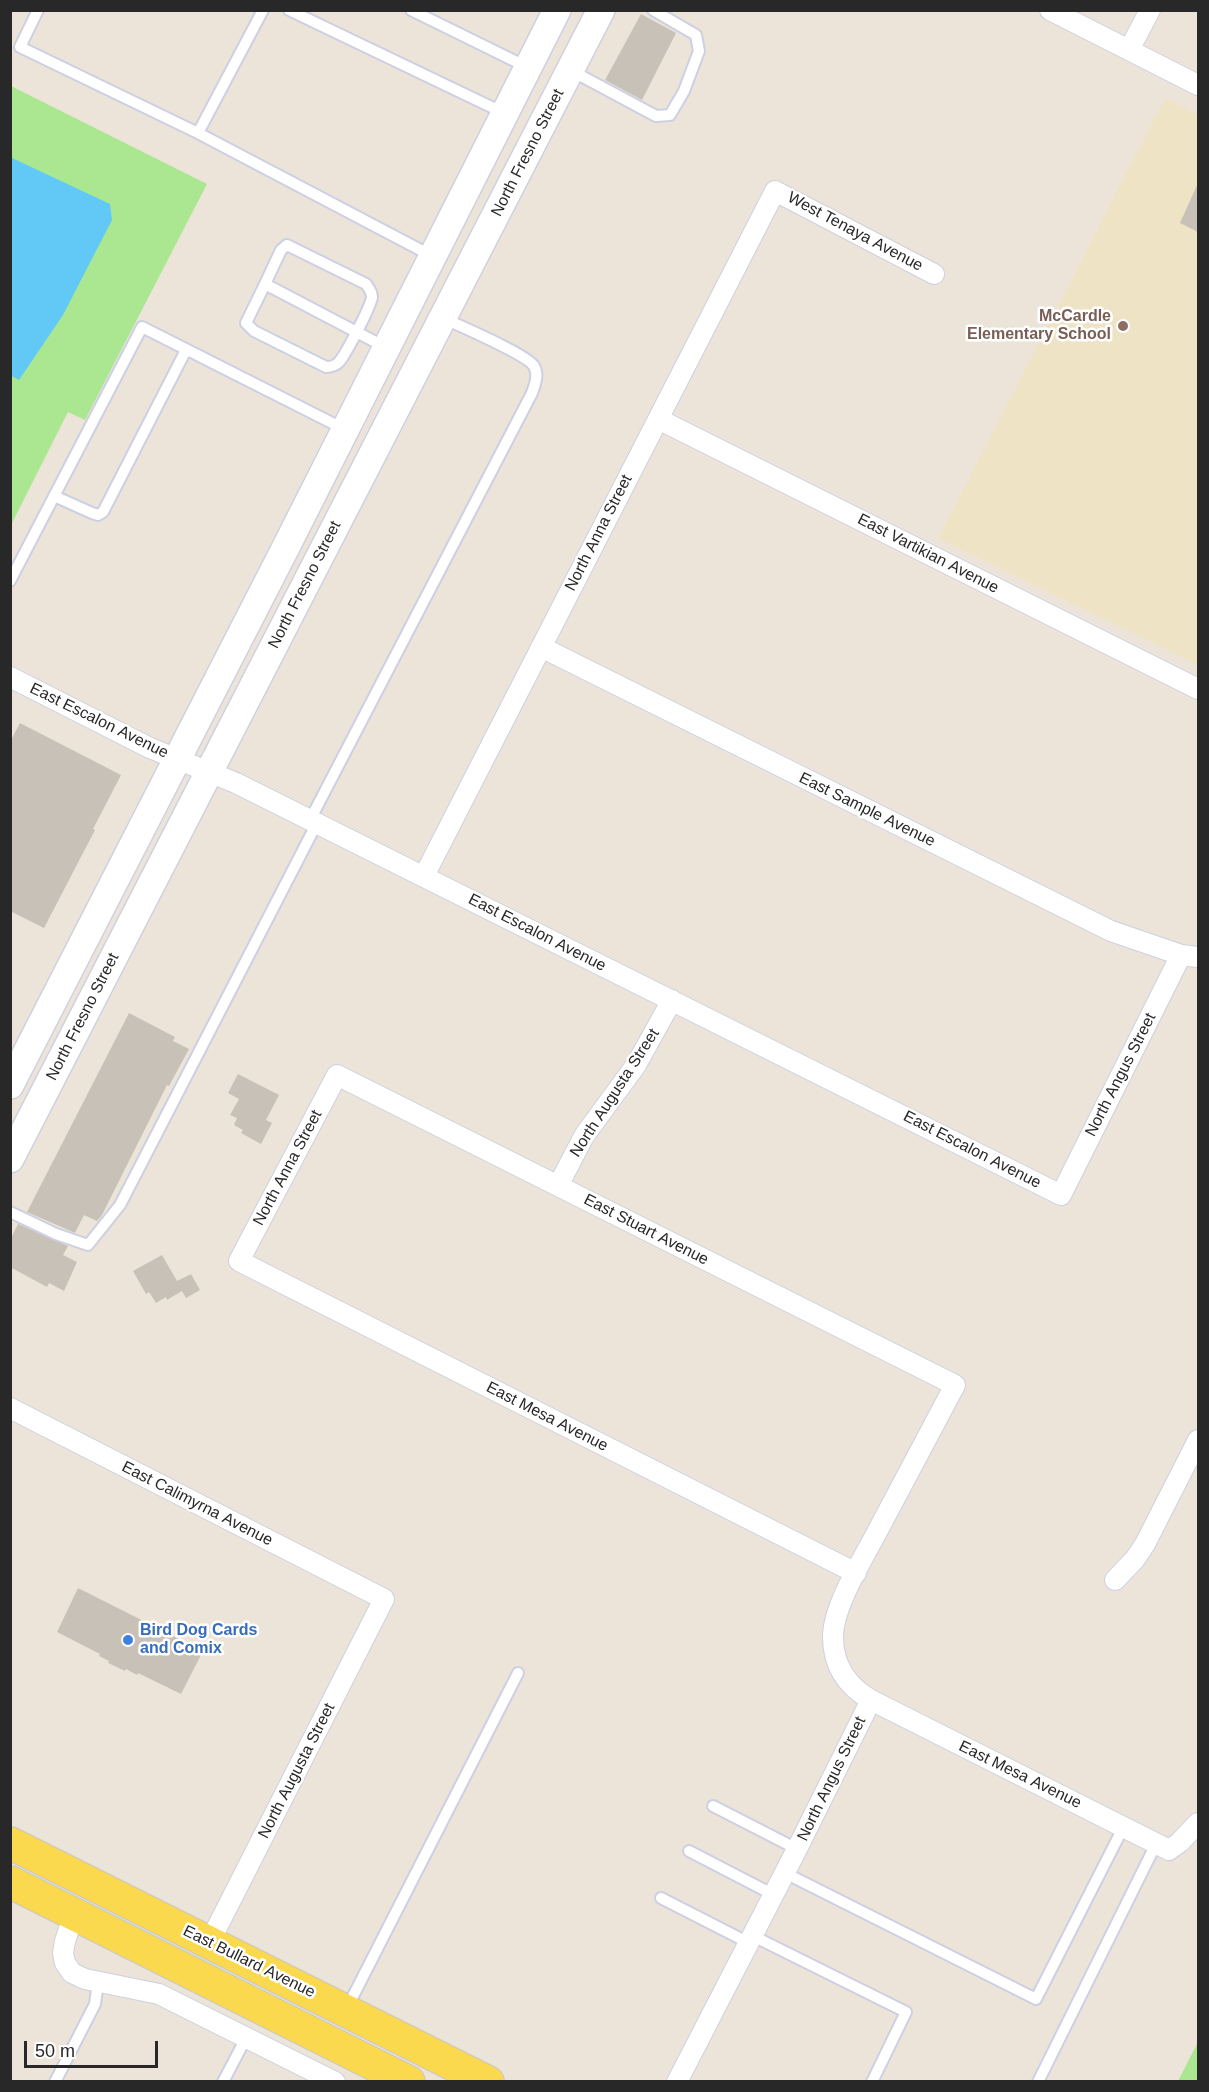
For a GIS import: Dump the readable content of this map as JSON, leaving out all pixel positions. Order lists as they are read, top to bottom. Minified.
{"streets":{"main road":["North Fresno Street","East Bullard Avenue"],"street":["West Tenaya Avenue","North Anna Street","East Vartikian Avenue","East Escalon Avenue","East Sample Avenue","North Angus Street","North Augusta Street","East Stuart Avenue","East Mesa Avenue","East Calimyrna Avenue"]},"crossings":[["North Fresno Street","East Escalon Avenue"],["West Tenaya Avenue","North Anna Street"],["North Anna Street","East Vartikian Avenue"],["North Anna Street","East Escalon Avenue"],["North Anna Street","East Sample Avenue"],["North Anna Street","East Stuart Avenue"],["North Anna Street","East Mesa Avenue"],["East Escalon Avenue","North Angus Street"],["East Escalon Avenue","North Augusta Street"],["East Sample Avenue","North Angus Street"],["North Angus Street","East Stuart Avenue"],["North Angus Street","East Mesa Avenue"],["North Augusta Street","East Stuart Avenue"],["North Augusta Street","East Calimyrna Avenue"],["North Augusta Street","East Bullard Avenue"]],"places":["McCardle Elementary School","Bird Dog Cards and Comix"],"scale_bar":"50 m"}
